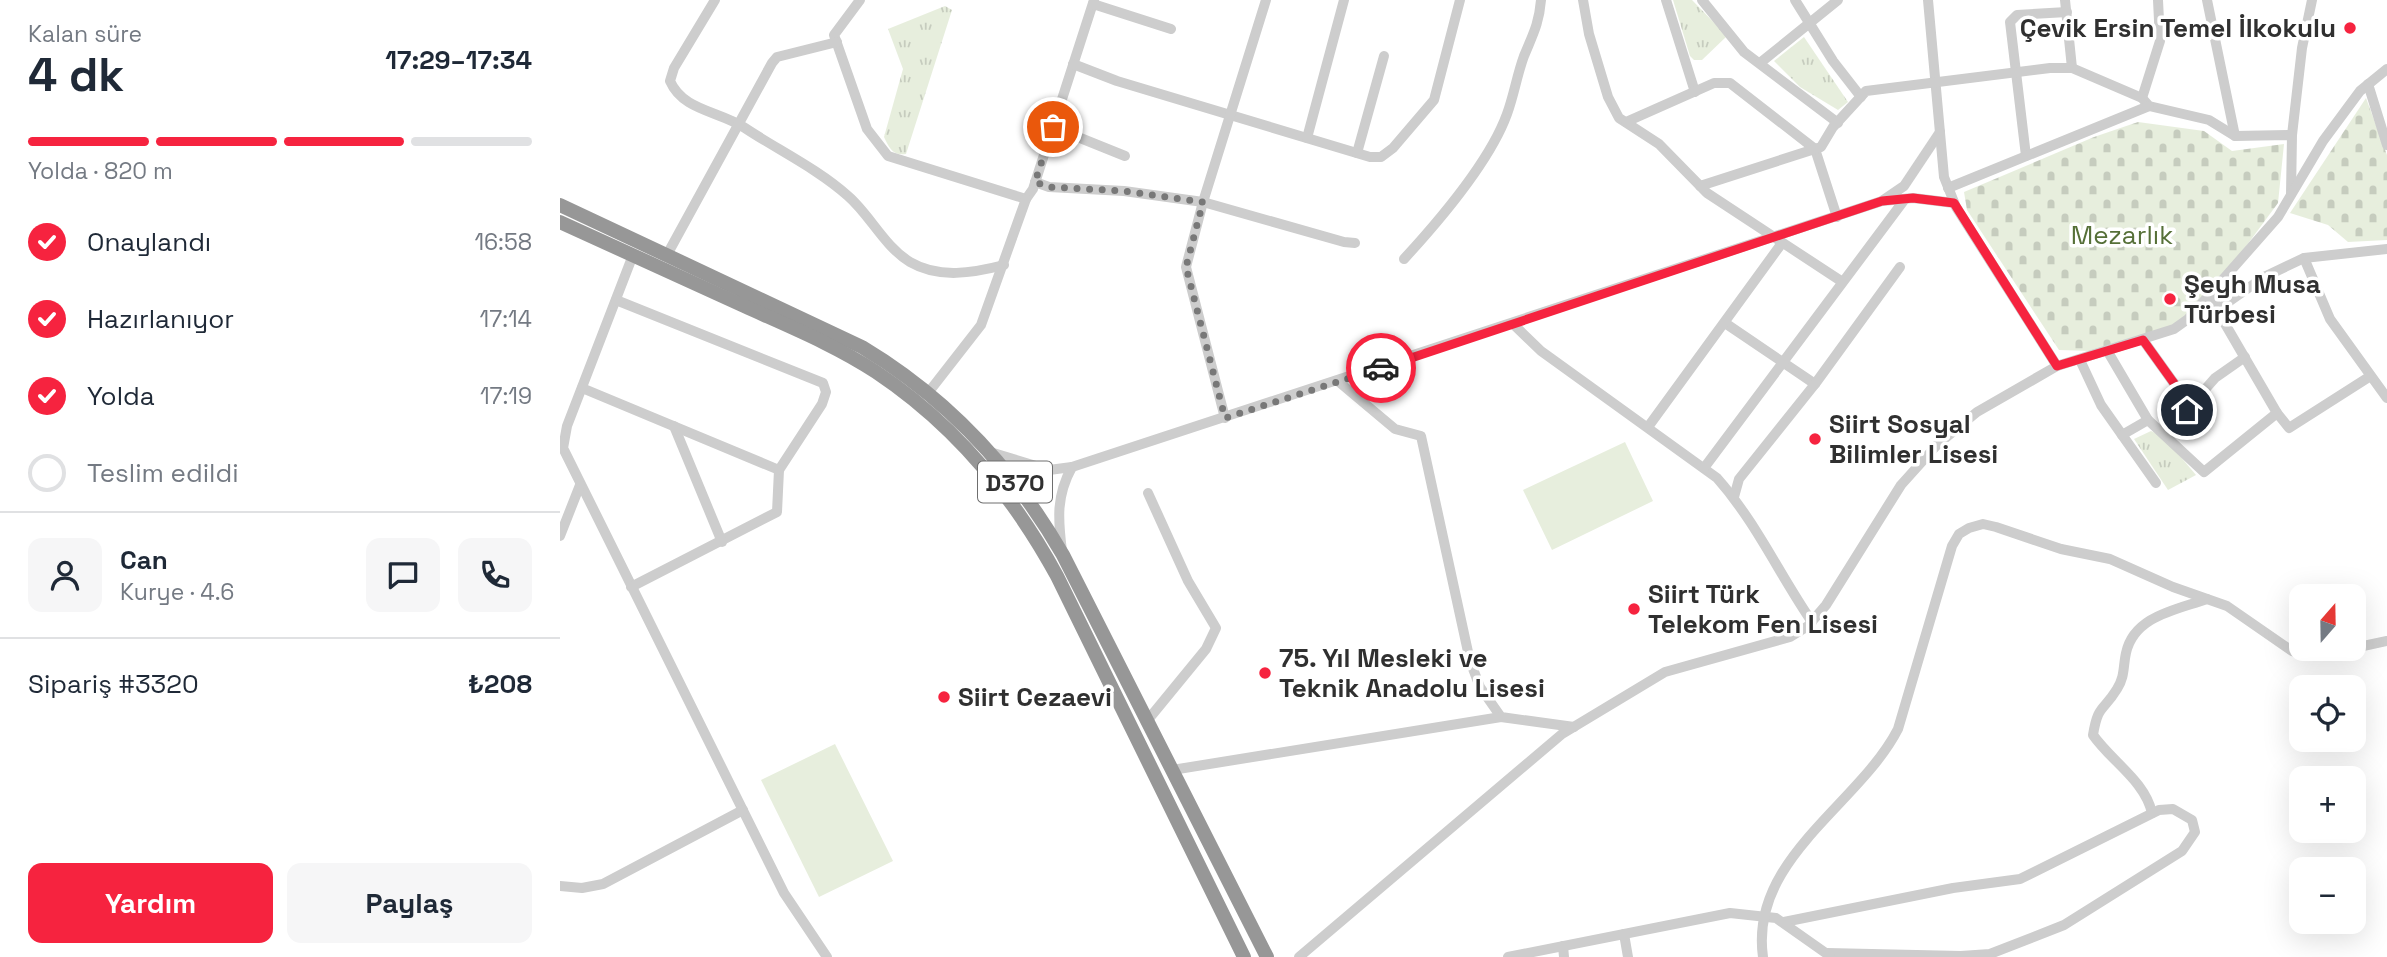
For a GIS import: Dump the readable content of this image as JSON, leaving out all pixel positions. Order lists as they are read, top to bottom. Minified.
{"streets":{"highway":["D370"]},"parks":["Mezarlık"],"places":["Çevik Ersin Temel İlkokulu","Şeyh Musa Türbesi","Siirt Sosyal Bilimler Lisesi","Siirt Türk Telekom Fen Lisesi","75. Yıl Mesleki ve Teknik Anadolu Lisesi","Siirt Cezaevi"],"north":"top","page":{"heading":["4 dk","Kalan süre","17:29–17:34"],"panel":["Can","Kurye · 4.6","Sipariş #3320","₺208"],"bar":"Yolda · 820 m","list":[["Onaylandı","16:58"],["Hazırlanıyor","17:14"],["Yolda","17:19"],"Teslim edildi"],"map_buttons":["+","−"],"buttons":["Yardım","Paylaş"]}}
